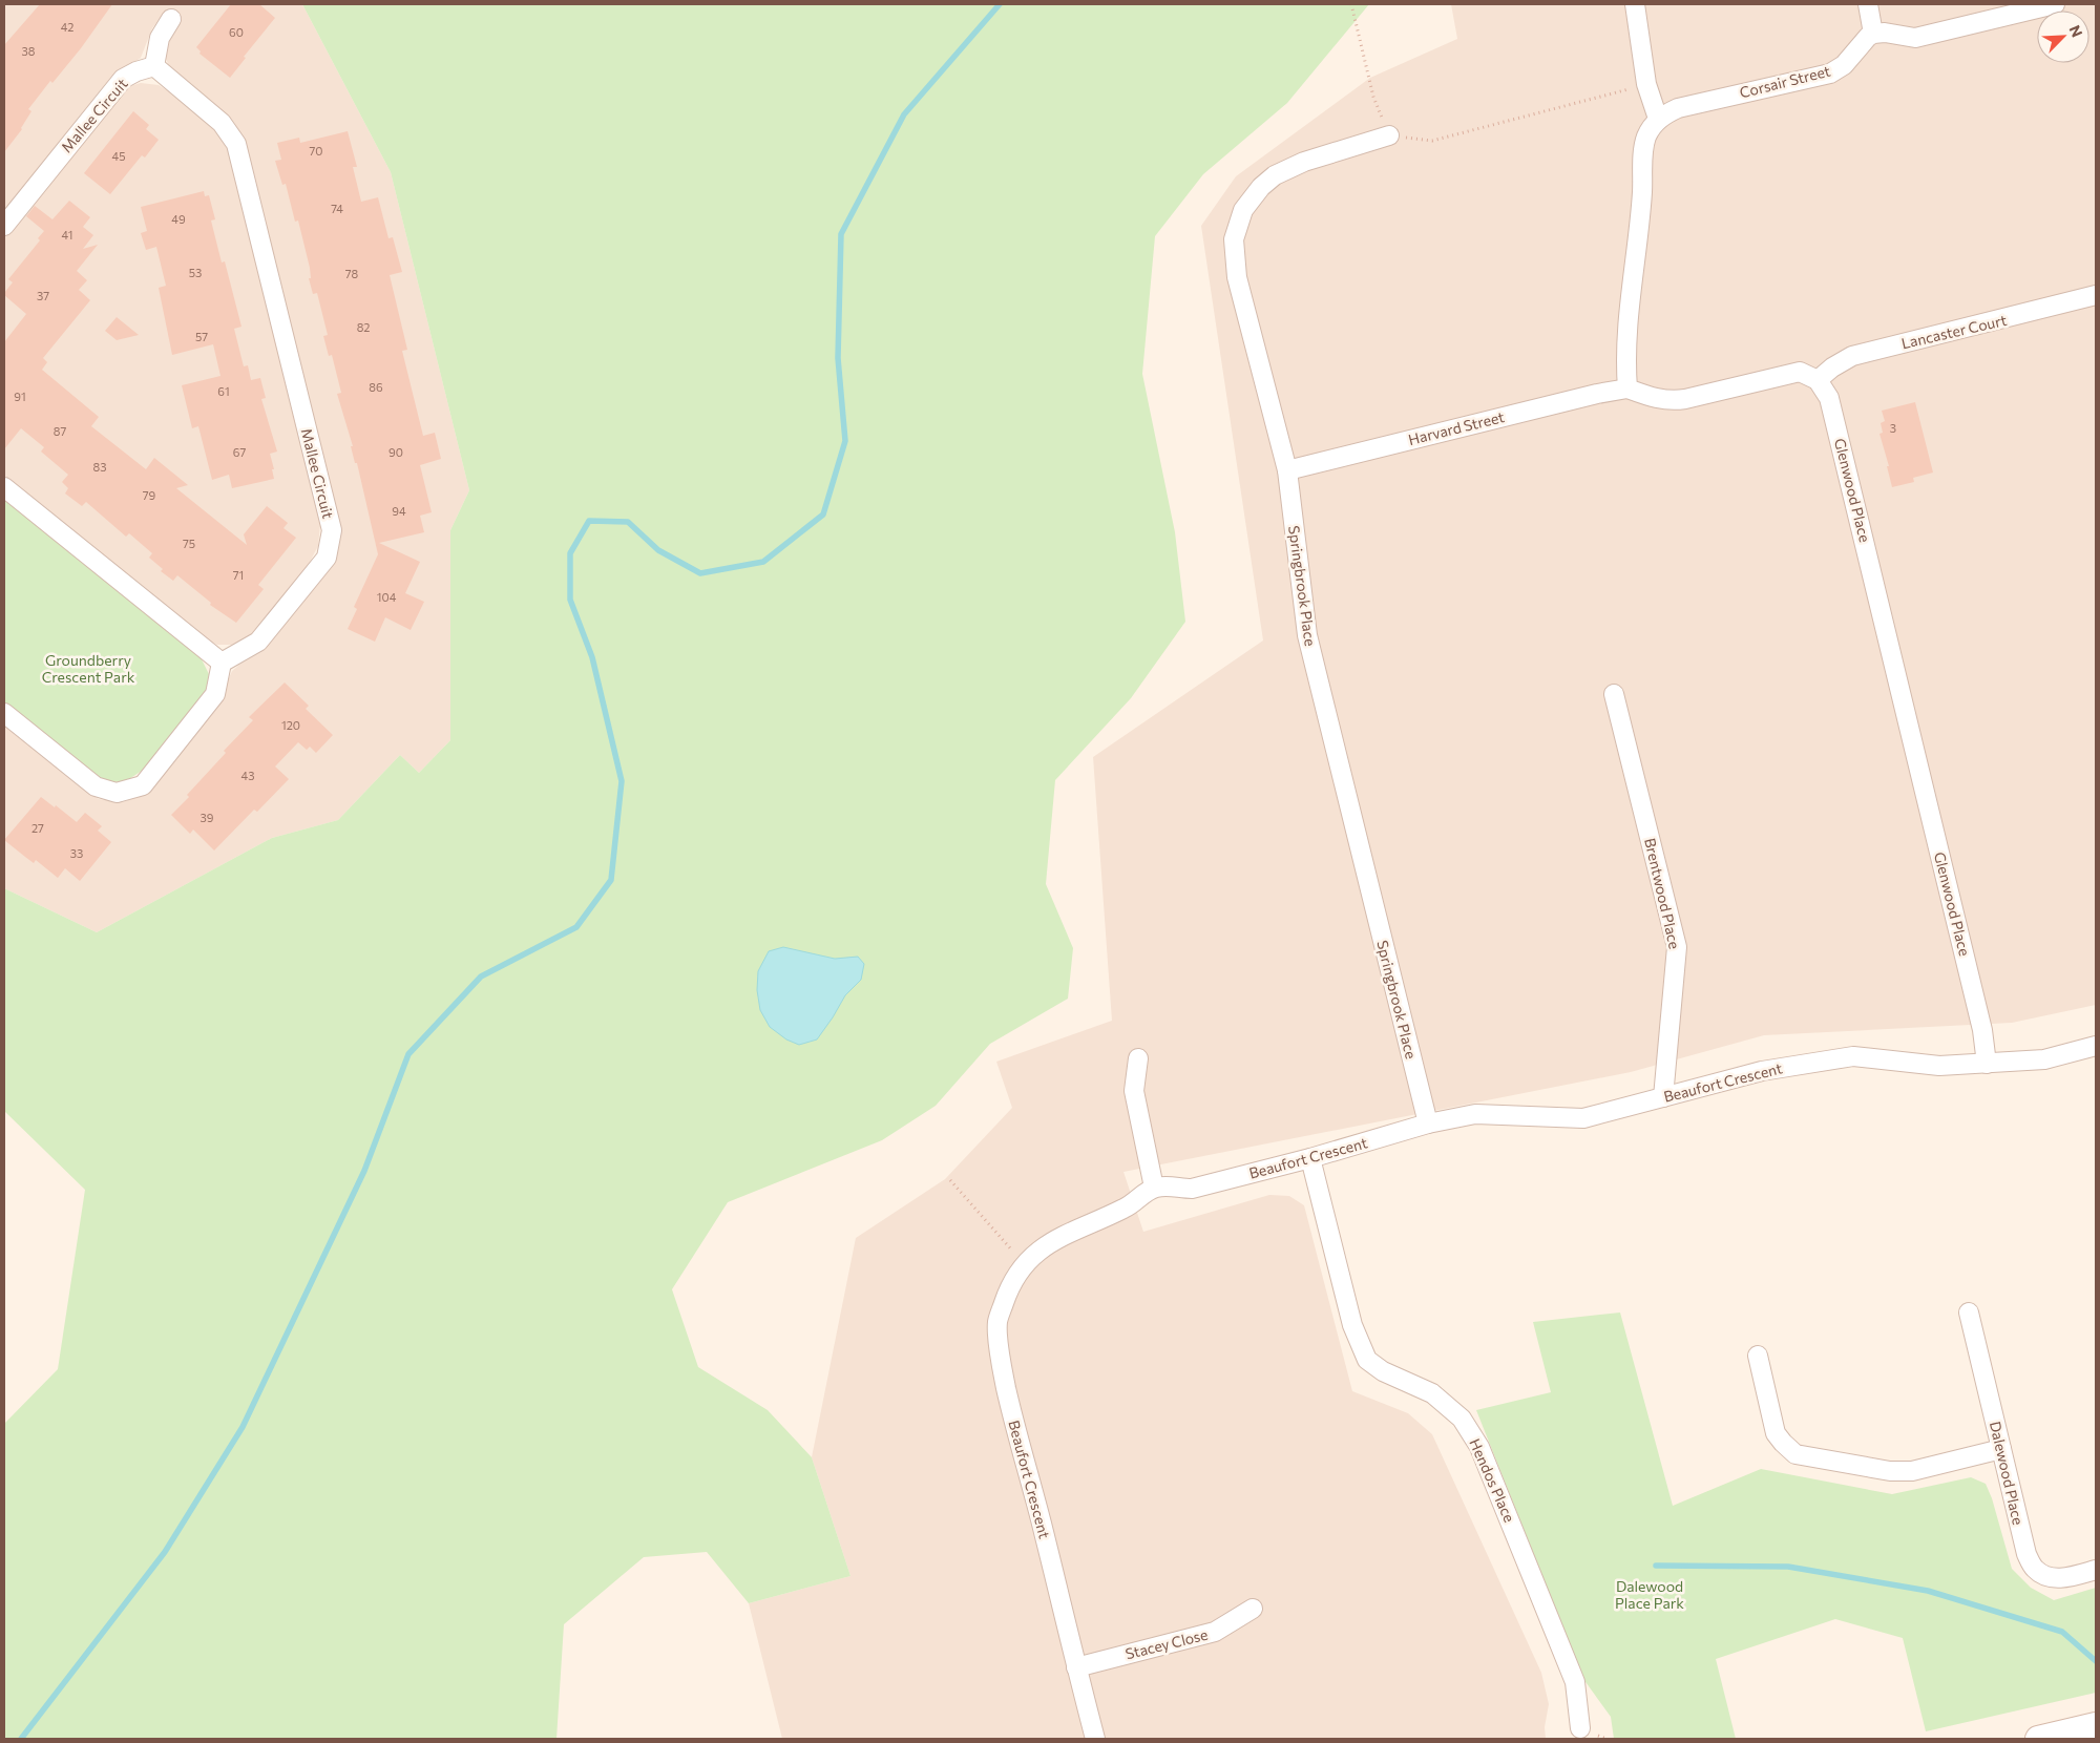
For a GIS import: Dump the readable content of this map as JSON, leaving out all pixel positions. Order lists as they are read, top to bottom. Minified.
{"streets":{"street":["Corsair Street","Mallee Circuit","Lancaster Court","Harvard Street","Glenwood Place","Springbrook Place","Brentwood Place","Beaufort Crescent","Dalewood Place","Hendos Place","Stacey Close"]},"crossings":[["Lancaster Court","Glenwood Place"],["Harvard Street","Springbrook Place"],["Glenwood Place","Beaufort Crescent"],["Springbrook Place","Beaufort Crescent"],["Brentwood Place","Beaufort Crescent"],["Beaufort Crescent","Hendos Place"],["Beaufort Crescent","Stacey Close"]],"parks":["Groundberry Crescent Park","Dalewood Place Park"],"house_numbers":["42","60","38","70","45","74","49","41","53","78","37","82","57","86","61","91","3","87","67","90","83","79","94","75","71","104","120","43","39","27","33"],"north":"top right"}
